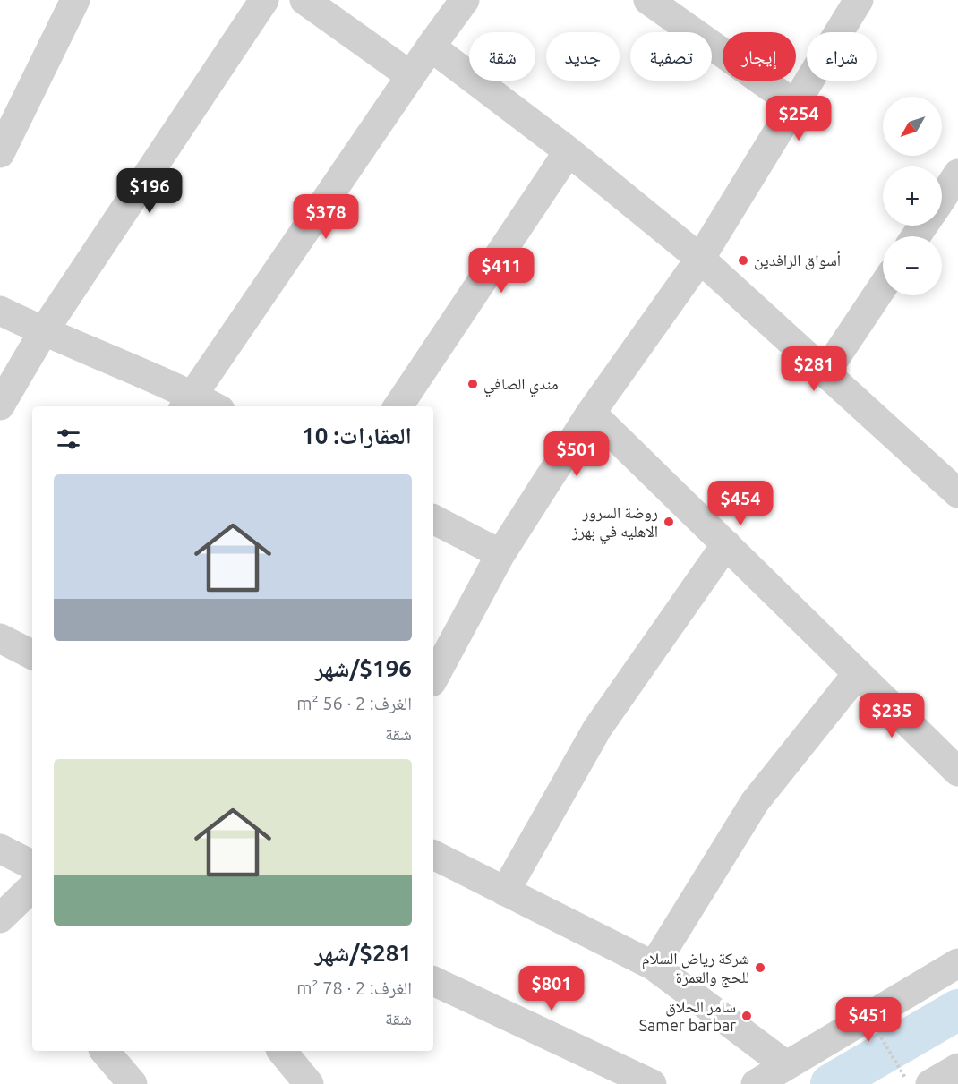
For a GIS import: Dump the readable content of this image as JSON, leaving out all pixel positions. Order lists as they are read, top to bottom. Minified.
{"places":["أسواق الرافدين","مندي الصافي","روضة السرور الاهليه في بهرز","شركة رياض السلام للحج والعمرة","سامر الحلاق Samer barbar"],"north":"bottom left","page":{"chip":["شراء","إيجار","تصفية","جديد","شقة"],"price":["$254","$196","$378","$411","$281","$501","$454","$235","$801","$451"],"map_buttons":["+","−"],"heading":"العقارات: 10","list":[{"name":"$196/شهر","note":"الغرف: 2 · 56 m² · شقة"},{"name":"$281/شهر","note":"الغرف: 2 · 78 m² · شقة"}]}}
